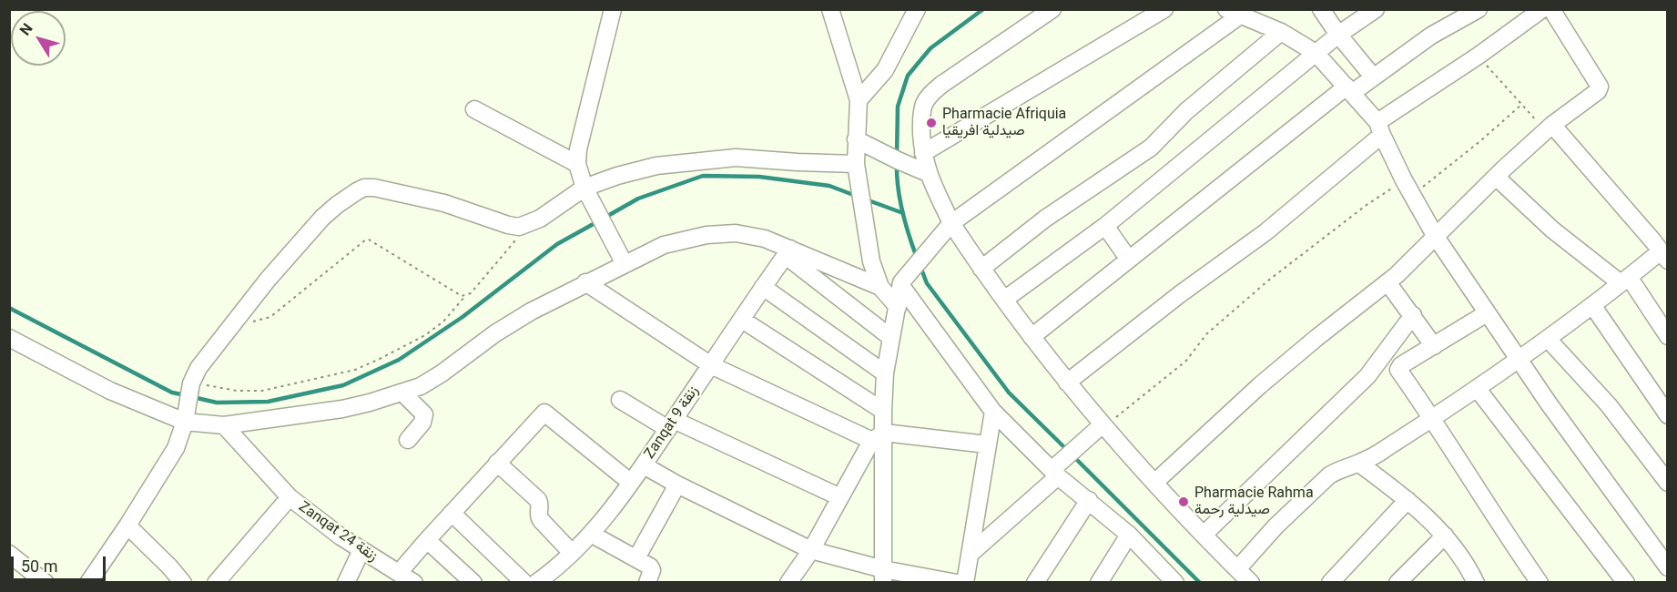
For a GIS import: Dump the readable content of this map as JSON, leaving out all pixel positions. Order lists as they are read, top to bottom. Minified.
{"streets":{"street":["Zanqat 9 زنقة","Zanqat 24 زنقة"]},"places":["Pharmacie Afriquia صيدلية افريقيا","Pharmacie Rahma صيدلية رحمة"],"scale_bar":"50 m","north":"top left"}
